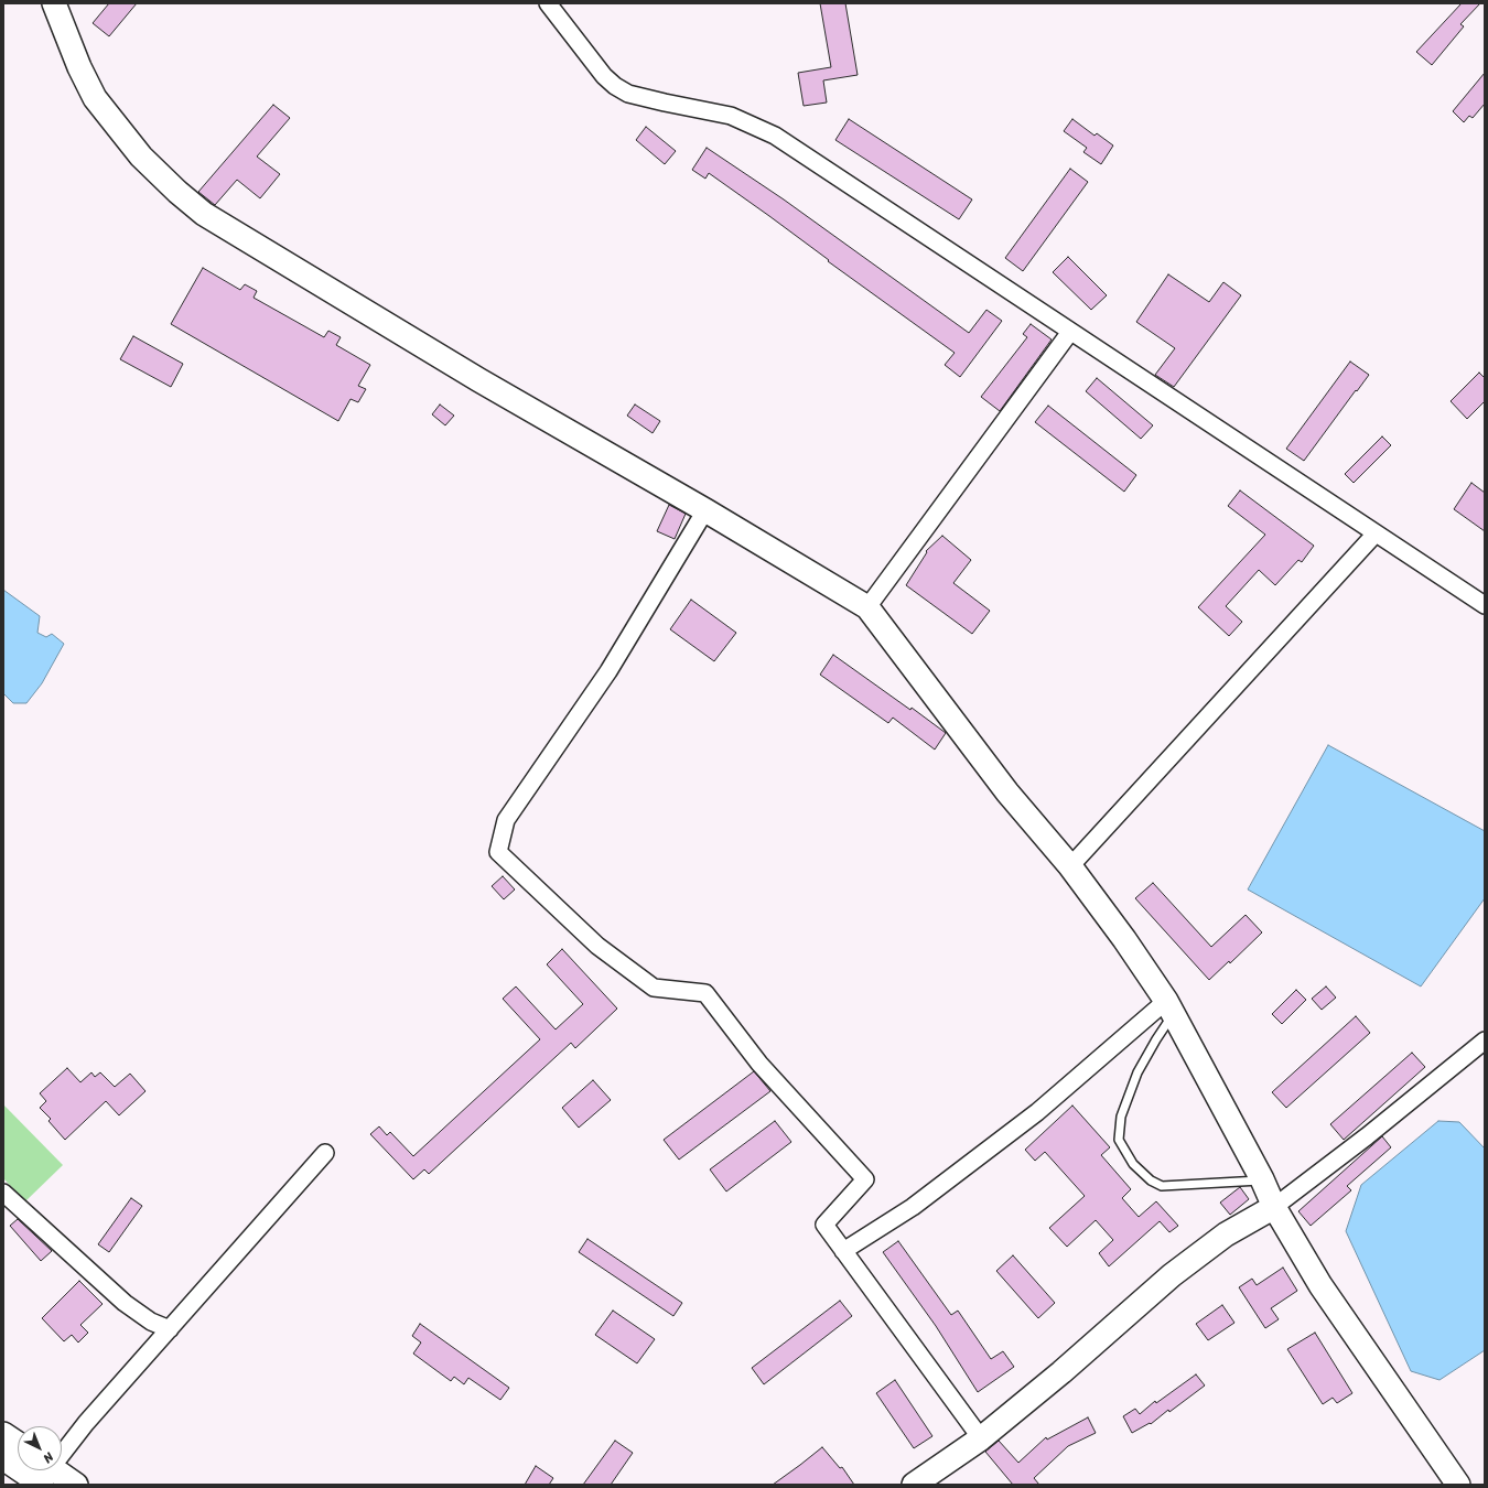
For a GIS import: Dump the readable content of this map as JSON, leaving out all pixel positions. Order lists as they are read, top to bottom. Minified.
{"north":"bottom right"}
